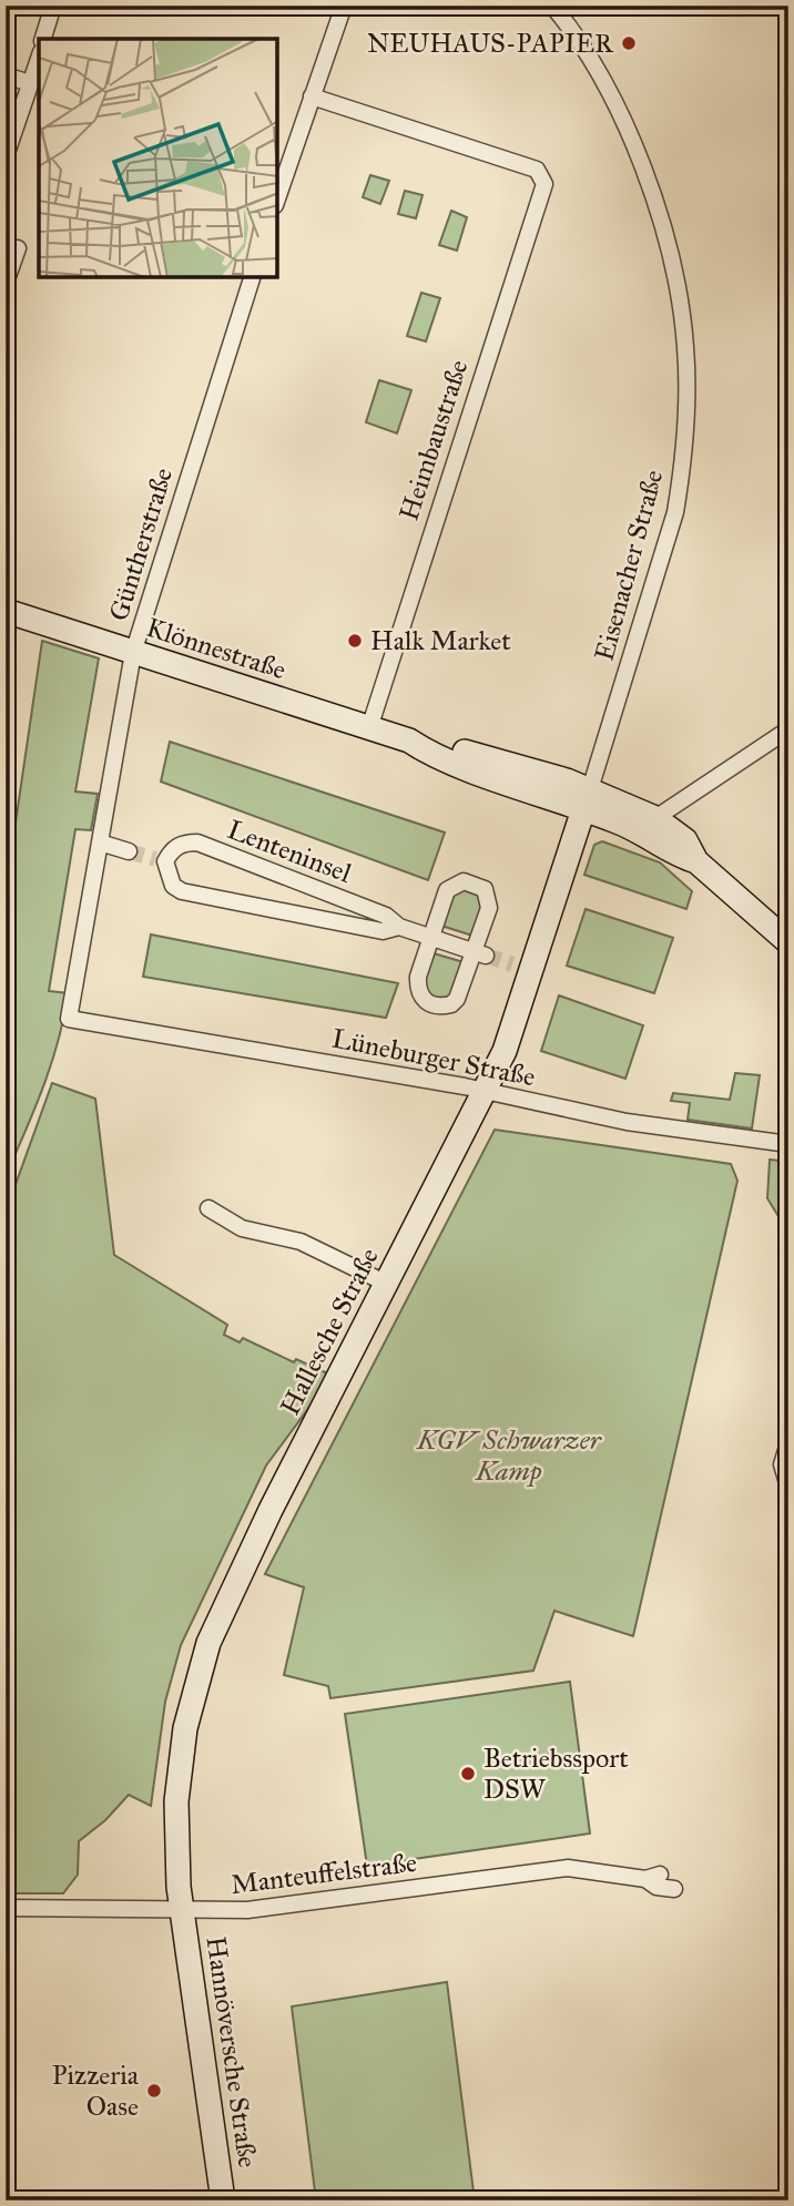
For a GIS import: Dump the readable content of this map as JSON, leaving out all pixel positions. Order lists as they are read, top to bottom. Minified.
{"streets":{"main road":["Klönnestraße","Hallesche Straße","Hannöversche Straße"],"street":["Heimbaustraße","Güntherstraße","Eisenacher Straße","Lenteninsel","Lüneburger Straße","Manteuffelstraße"]},"crossings":[["Heimbaustraße","Klönnestraße"],["Güntherstraße","Klönnestraße"],["Güntherstraße","Lüneburger Straße"],["Eisenacher Straße","Klönnestraße"],["Eisenacher Straße","Hallesche Straße"],["Klönnestraße","Hallesche Straße"],["Lüneburger Straße","Hallesche Straße"],["Hallesche Straße","Manteuffelstraße"],["Hallesche Straße","Hannöversche Straße"],["Manteuffelstraße","Hannöversche Straße"]],"parks":["KGV Schwarzer Kamp"],"places":["NEUHAUS-PAPIER","Halk Market","Betriebssport DSW","Pizzeria Oase"]}
